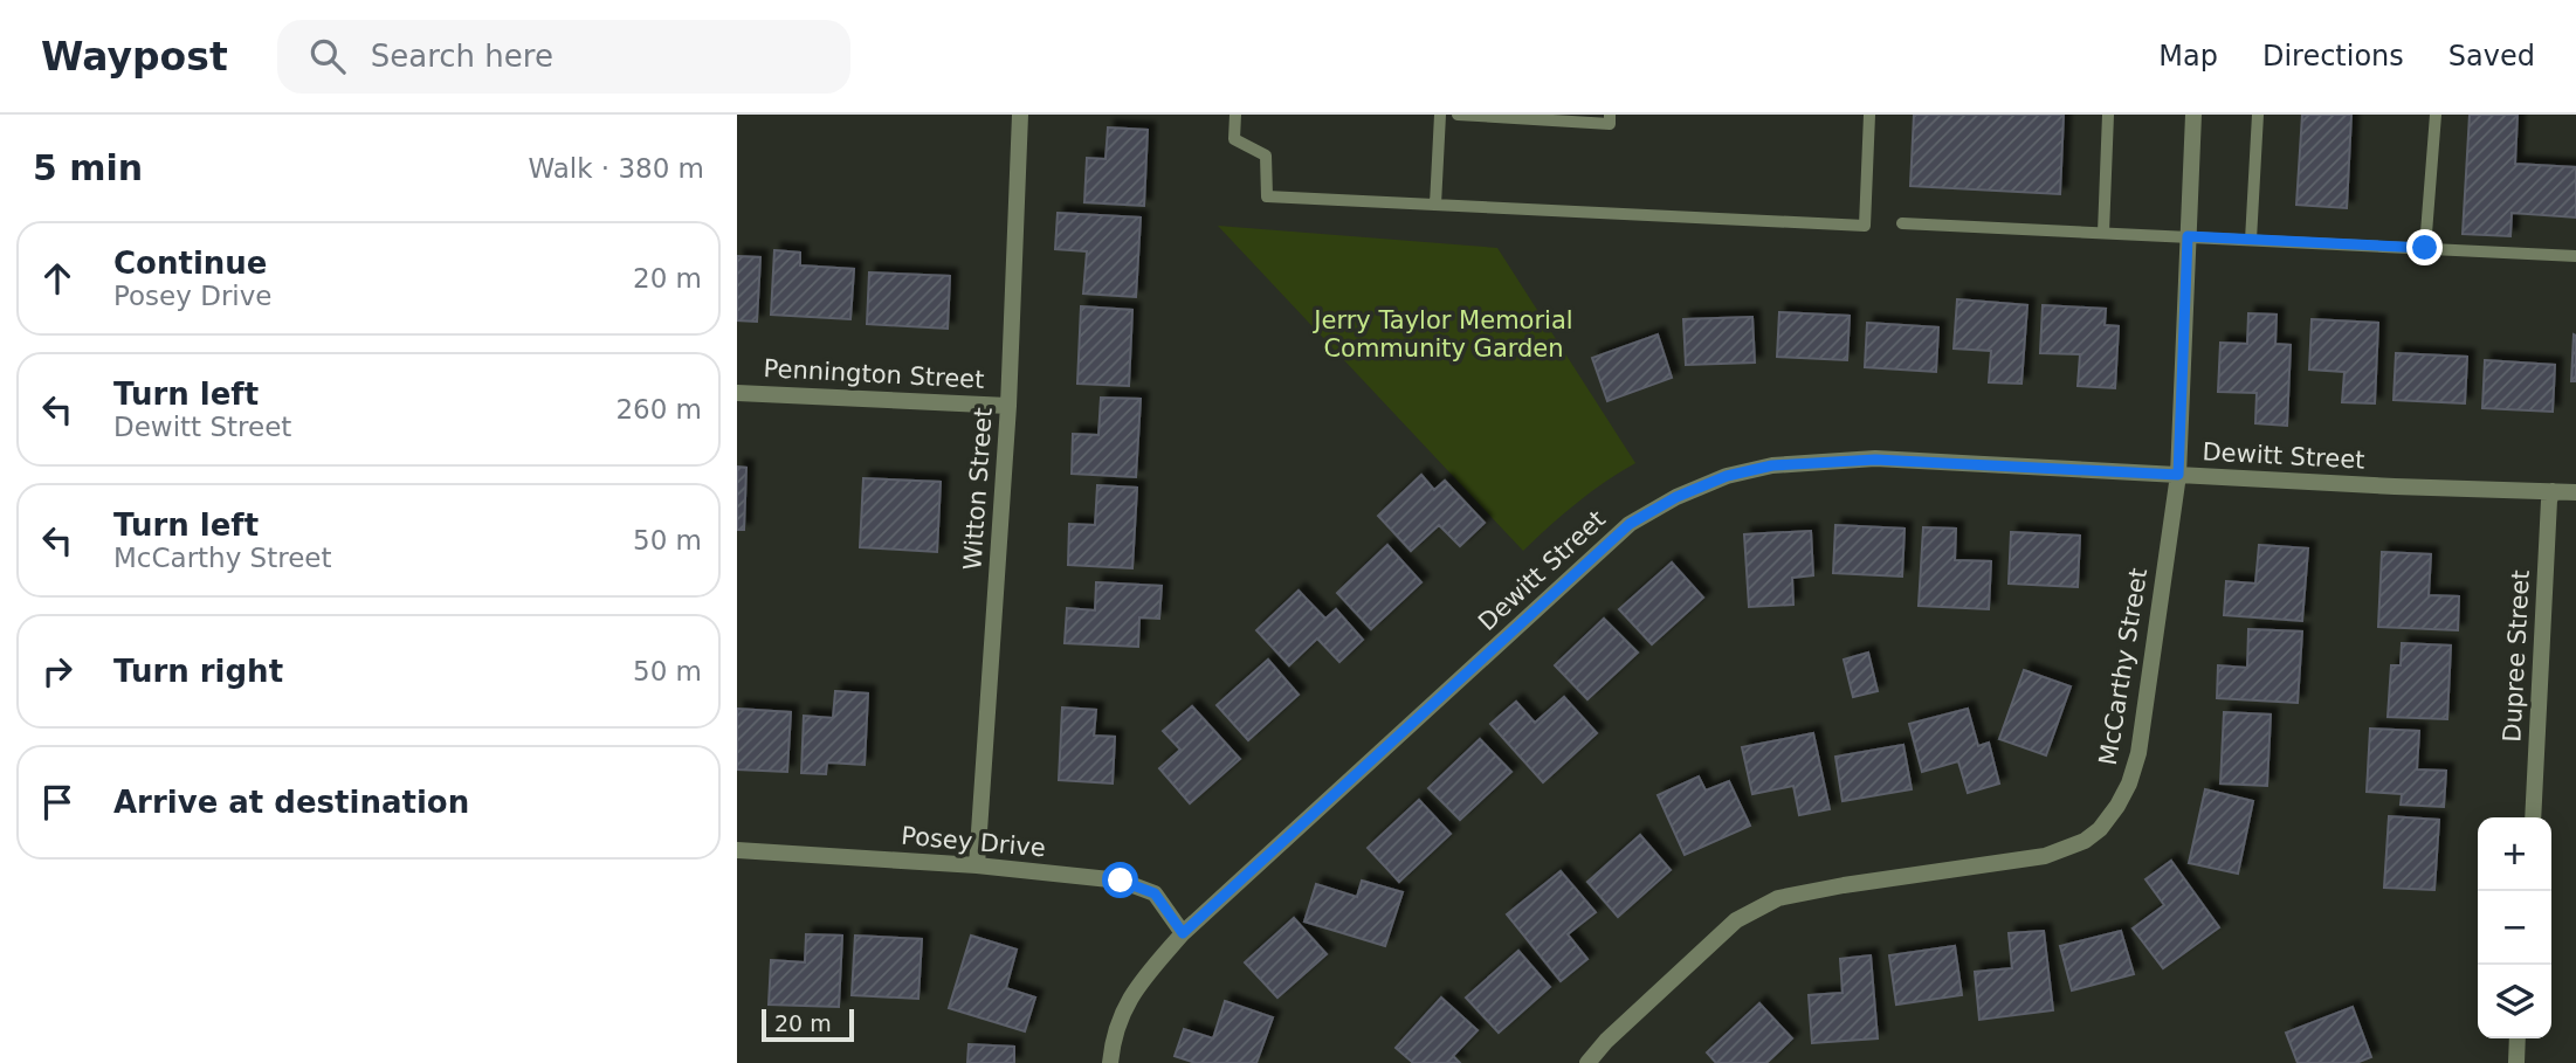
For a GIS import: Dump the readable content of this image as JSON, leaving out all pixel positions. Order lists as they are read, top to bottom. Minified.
{"streets":{"street":["Pennington Street","Dewitt Street","Witton Street","Dupree Street","McCarthy Street","Posey Drive"]},"crossings":[["Pennington Street","Witton Street"],["Dewitt Street","Dupree Street"],["Dewitt Street","McCarthy Street"],["Dewitt Street","Posey Drive"],["Witton Street","Posey Drive"]],"parks":["Jerry Taylor Memorial Community Garden"],"scale_bar":"20 m","page":{"header":"Waypost","search":"Search here","nav":["Map","Directions","Saved"],"heading":["5 min","Walk · 380 m"],"list":[["Continue","Posey Drive","20 m"],["Turn left","Dewitt Street","260 m"],["Turn left","McCarthy Street","50 m"],["Turn right","50 m"],"Arrive at destination"],"map_buttons":["+","−"],"scale":"20 m"}}
